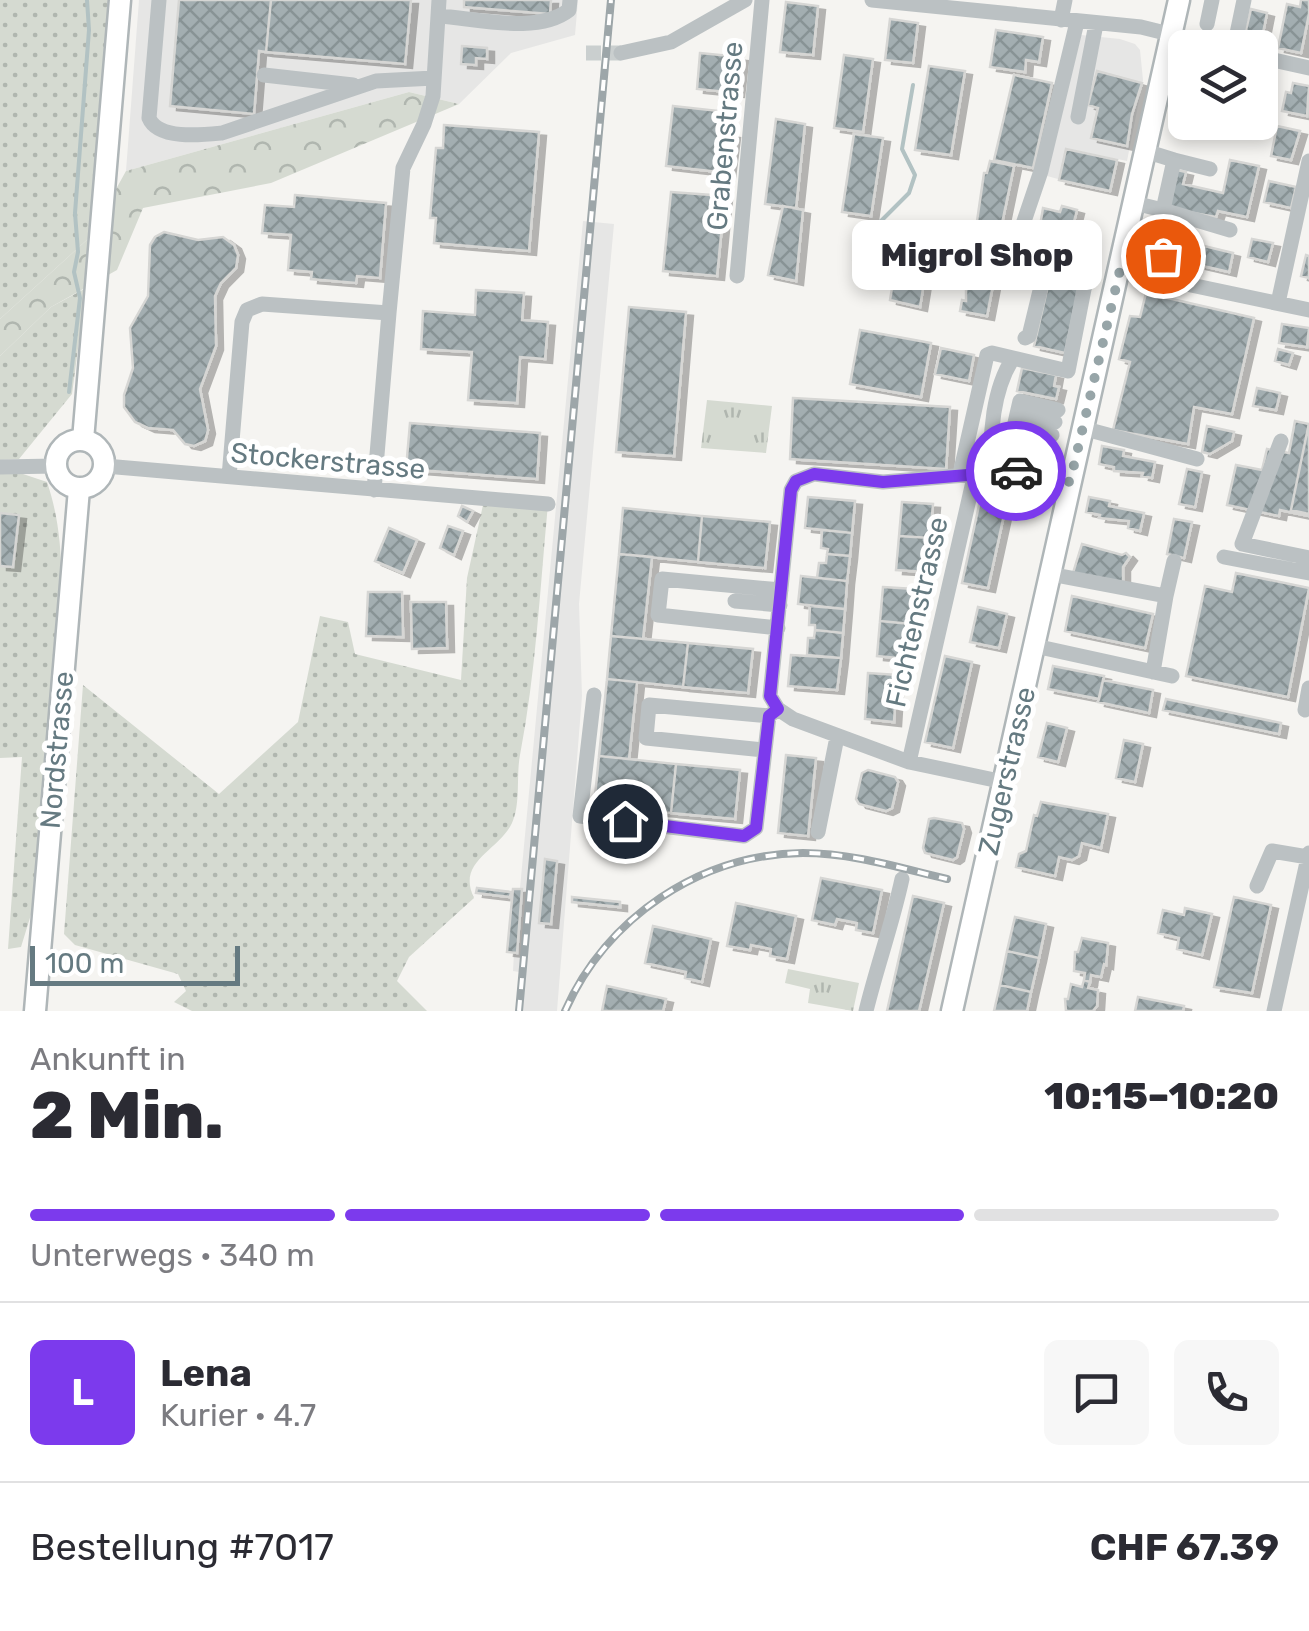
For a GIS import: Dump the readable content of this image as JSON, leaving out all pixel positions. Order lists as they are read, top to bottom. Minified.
{"streets":{"main road":["Nordstrasse","Zugerstrasse"],"street":["Grabenstrasse","Stockerstrasse","Fichtenstrasse"]},"crossings":[["Stockerstrasse","Nordstrasse"]],"places":["Migrol Shop"],"scale_bar":"100 m","page":{"bubble":"Migrol Shop","scale":"100 m","heading":["2 Min.","Ankunft in","10:15–10:20"],"panel":["Lena","Kurier · 4.7","Bestellung #7017","CHF 67.39"],"bar":"Unterwegs · 340 m","round":"L"}}
